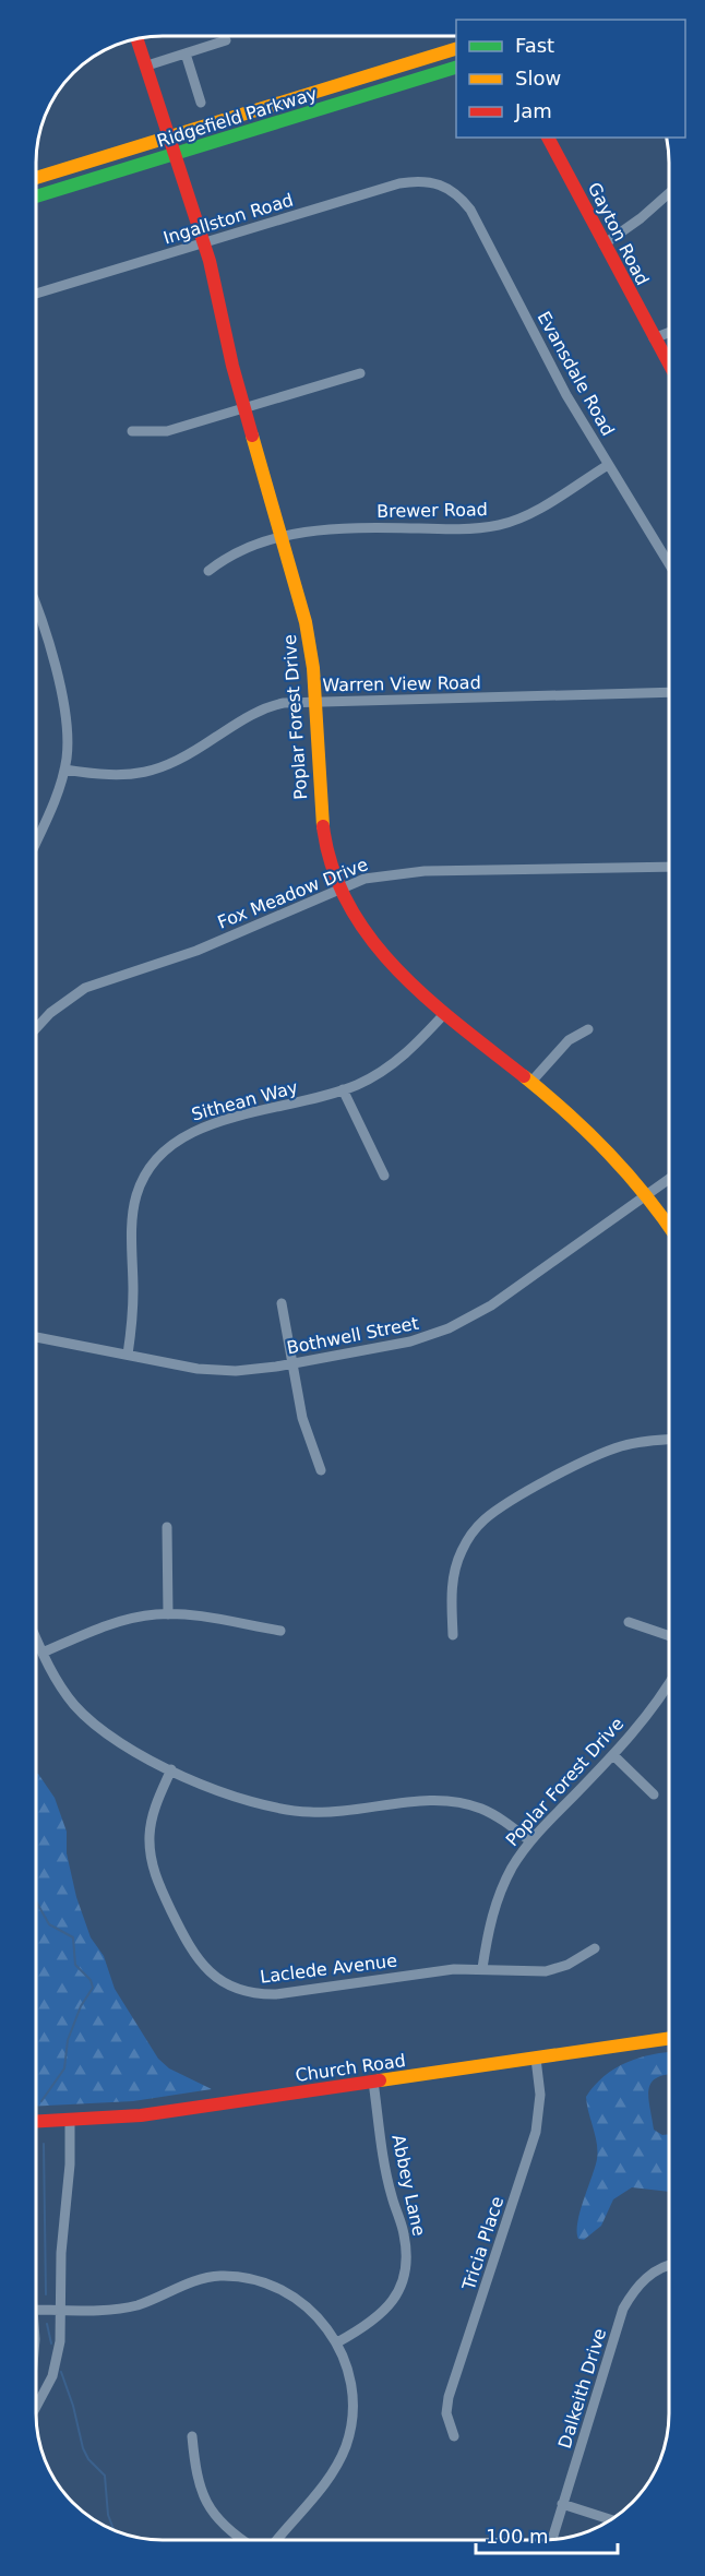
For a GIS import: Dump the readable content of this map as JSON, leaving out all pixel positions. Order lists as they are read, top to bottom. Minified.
{"streets":{"street":["Ridgefield Parkway","Ingallston Road","Gayton Road","Evansdale Road","Brewer Road","Warren View Road","Poplar Forest Drive","Fox Meadow Drive","Sithean Way","Bothwell Street","Laclede Avenue","Church Road","Abbey Lane","Tricia Place","Dalkeith Drive"]},"crossings":[["Ridgefield Parkway","Poplar Forest Drive"],["Ingallston Road","Evansdale Road"],["Ingallston Road","Poplar Forest Drive"],["Evansdale Road","Brewer Road"],["Brewer Road","Poplar Forest Drive"],["Warren View Road","Poplar Forest Drive"],["Poplar Forest Drive","Fox Meadow Drive"],["Poplar Forest Drive","Sithean Way"],["Poplar Forest Drive","Bothwell Street"],["Poplar Forest Drive","Laclede Avenue"],["Sithean Way","Bothwell Street"],["Church Road","Abbey Lane"],["Church Road","Tricia Place"]],"legend":["Fast","Slow","Jam"],"scale_bar":"100 m"}
